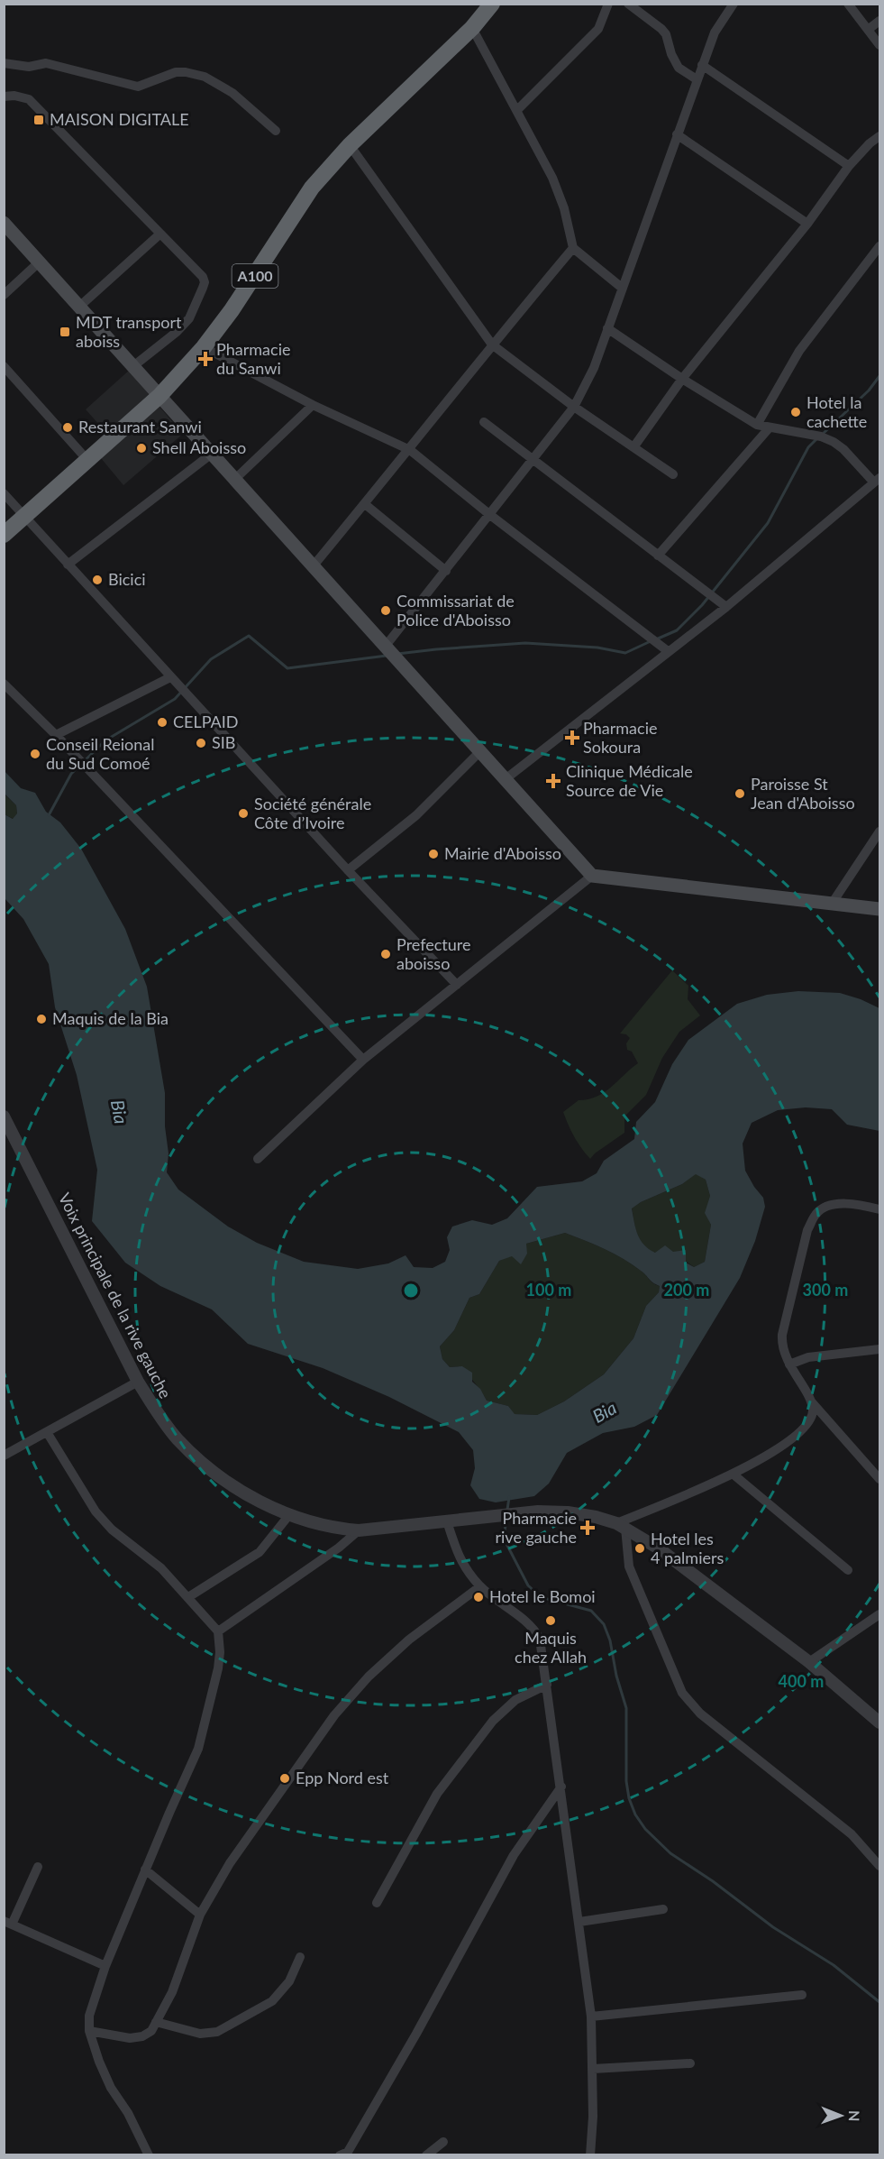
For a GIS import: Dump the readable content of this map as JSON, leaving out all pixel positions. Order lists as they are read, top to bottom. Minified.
{"streets":{"highway":["A100"],"street":["Voix principale de la rive gauche"]},"water":["Bia"],"places":{"transit":["MAISON DIGITALE","MDT transport aboiss"],"health":["Pharmacie du Sanwi","Pharmacie Sokoura","Clinique Médicale Source de Vie","Pharmacie rive gauche"],"other":["Hotel la cachette","Restaurant Sanwi","Shell Aboisso","Bicici","Commissariat de Police d'Aboisso","CELPAID","SIB","Conseil Reional du Sud Comoé","Paroisse St Jean d'Aboisso","Société générale Côte d’Ivoire","Mairie d'Aboisso","Prefecture aboisso","Maquis de la Bia","Hotel les 4 palmiers","Hotel le Bomoi","Maquis chez Allah","Epp Nord est"]},"north":"right","rings":["100 m","200 m","300 m","400 m"]}
